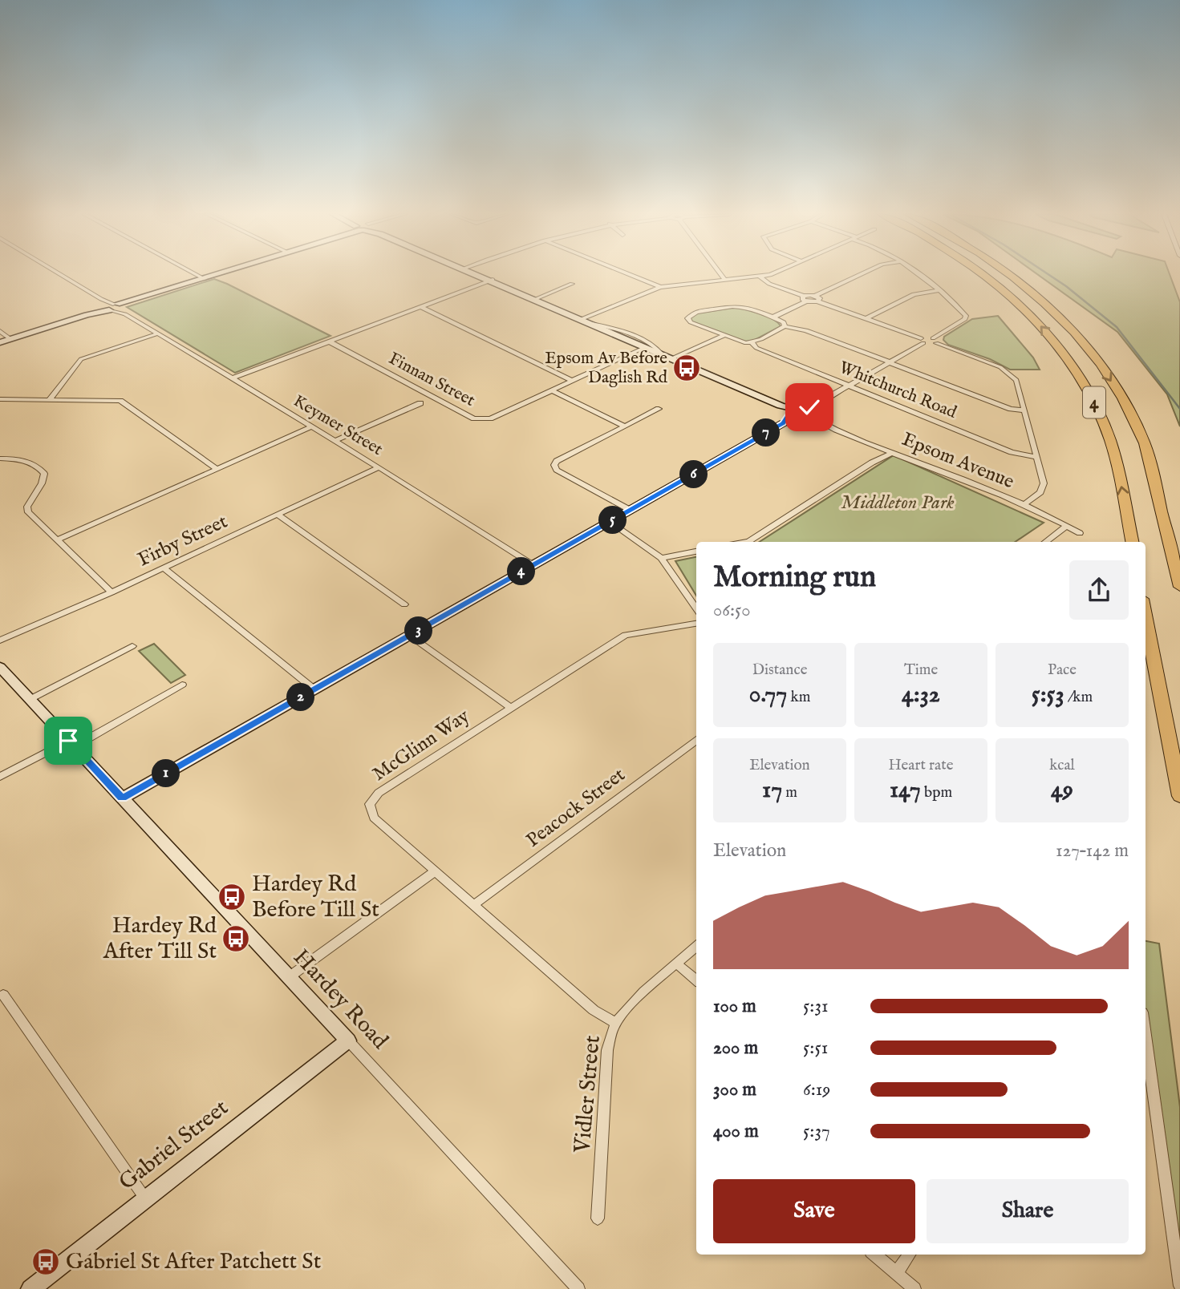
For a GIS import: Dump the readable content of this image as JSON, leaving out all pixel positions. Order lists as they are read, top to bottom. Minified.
{"streets":{"highway":["4"],"street":["Finnan Street","Whitchurch Road","Keymer Street","Epsom Avenue","Firby Street","McGlinn Way","Peacock Street","Hardey Road","Vidler Street","Gabriel Street"]},"crossings":[["Finnan Street","Epsom Avenue"],["Keymer Street","Firby Street"],["McGlinn Way","Peacock Street"],["McGlinn Way","Vidler Street"],["Hardey Road","Gabriel Street"]],"parks":["Middleton Park"],"places":{"bus stop":["Epsom Av Before Daglish Rd","Hardey Rd Before Till St","Hardey Rd After Till St","Gabriel St After Patchett St"]},"page":{"pins":["7","6","5","4","3","2","1"],"heading":["Morning run","06:50"],"stats":[["Distance","0.77 km"],["Time","4:32"],["Pace","5:53 /km"],["Elevation","17 m"],["Heart rate","147 bpm"],["kcal","49"]],"chart":["Elevation","127–142 m"],"list":[{"name":"100 m","note":"5:31"},{"name":"200 m","note":"5:51"},{"name":"300 m","note":"6:19"},{"name":"400 m","note":"5:37"}],"buttons":["Save","Share"]}}
